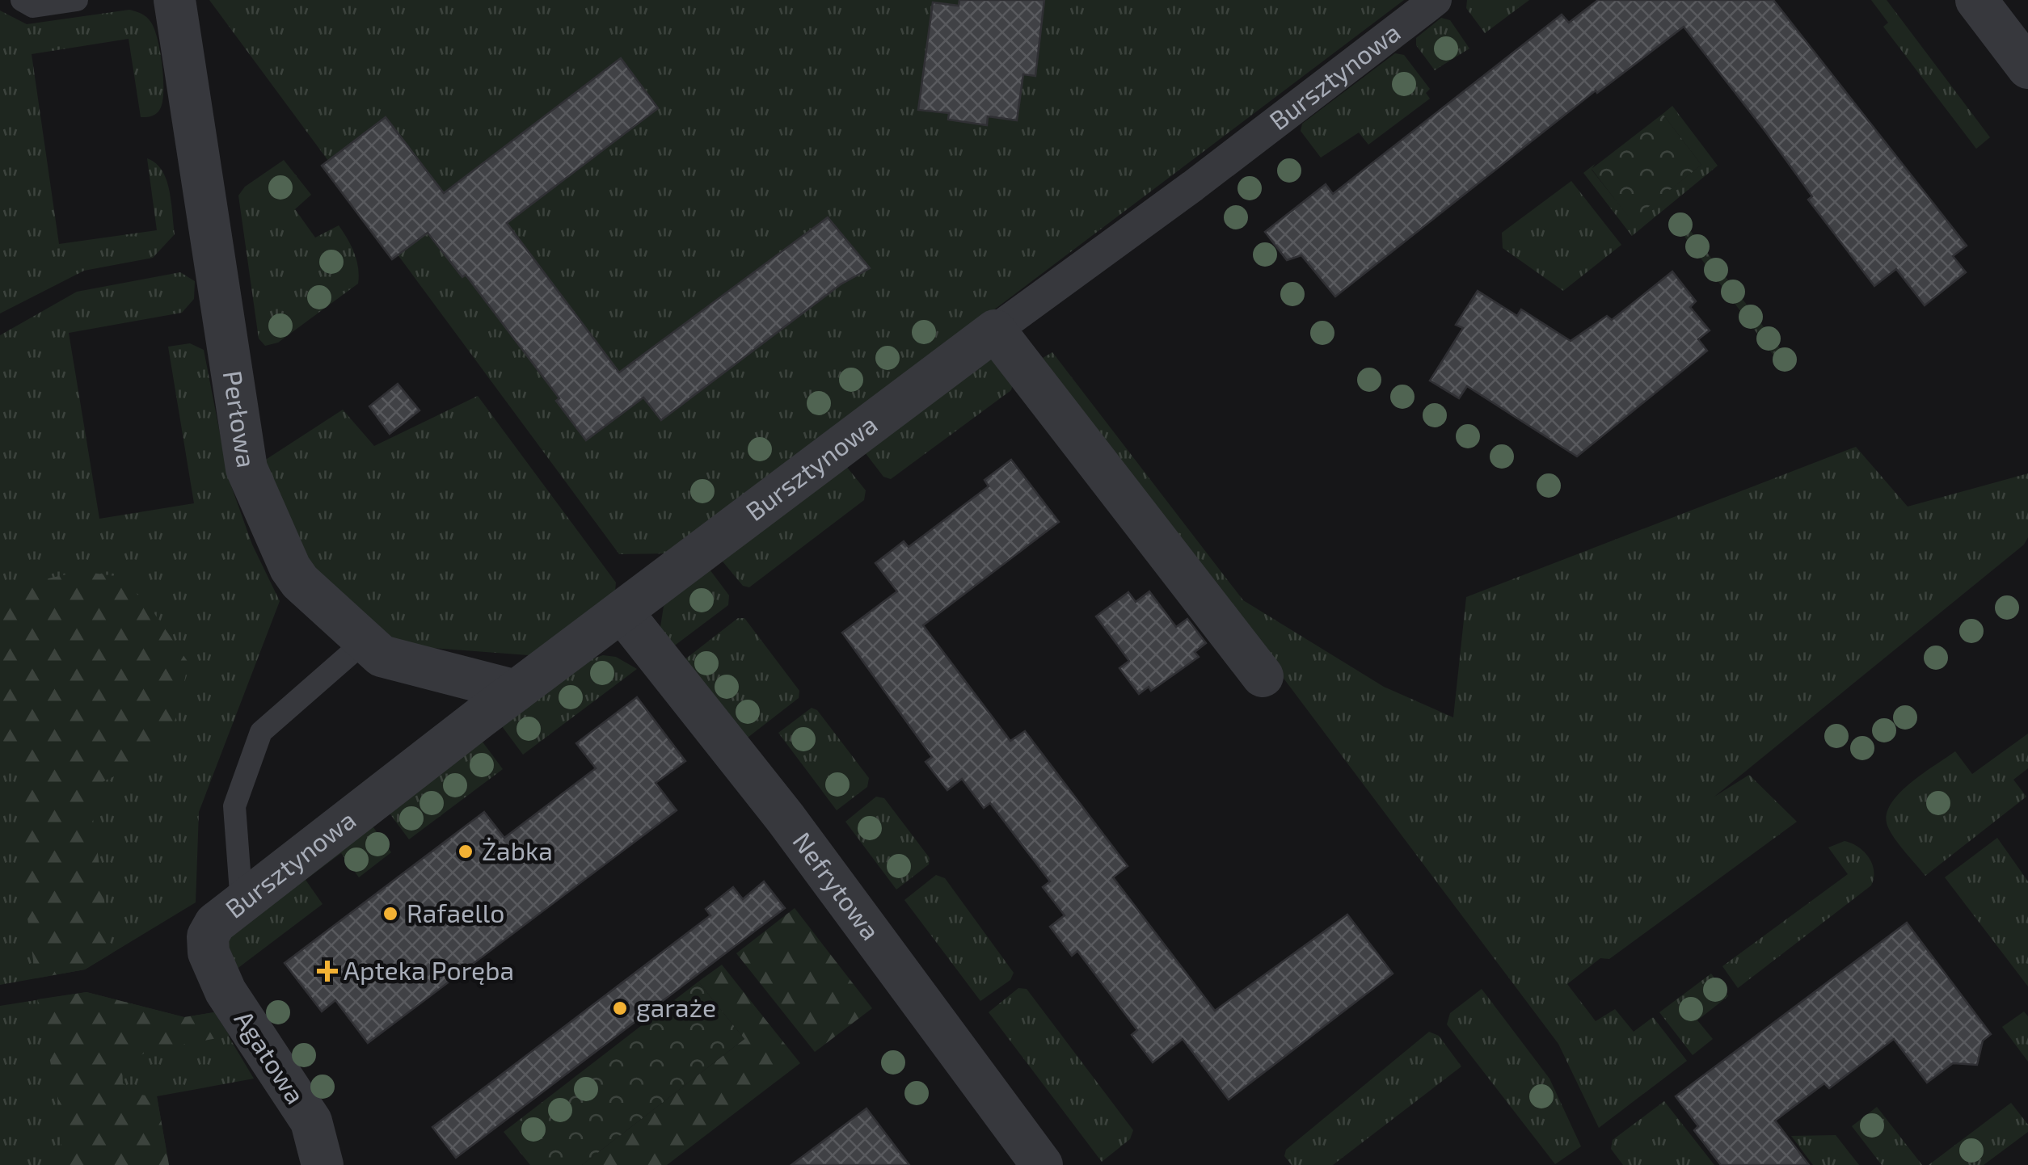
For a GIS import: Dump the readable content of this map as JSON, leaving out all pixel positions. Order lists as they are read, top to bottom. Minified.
{"streets":{"street":["Bursztynowa","Perłowa","Nefrytowa","Agatowa"]},"crossings":[["Bursztynowa","Perłowa"],["Bursztynowa","Nefrytowa"],["Bursztynowa","Agatowa"]],"places":{"other":["Żabka","Rafaello","garaże"],"health":["Apteka Poręba"]}}
